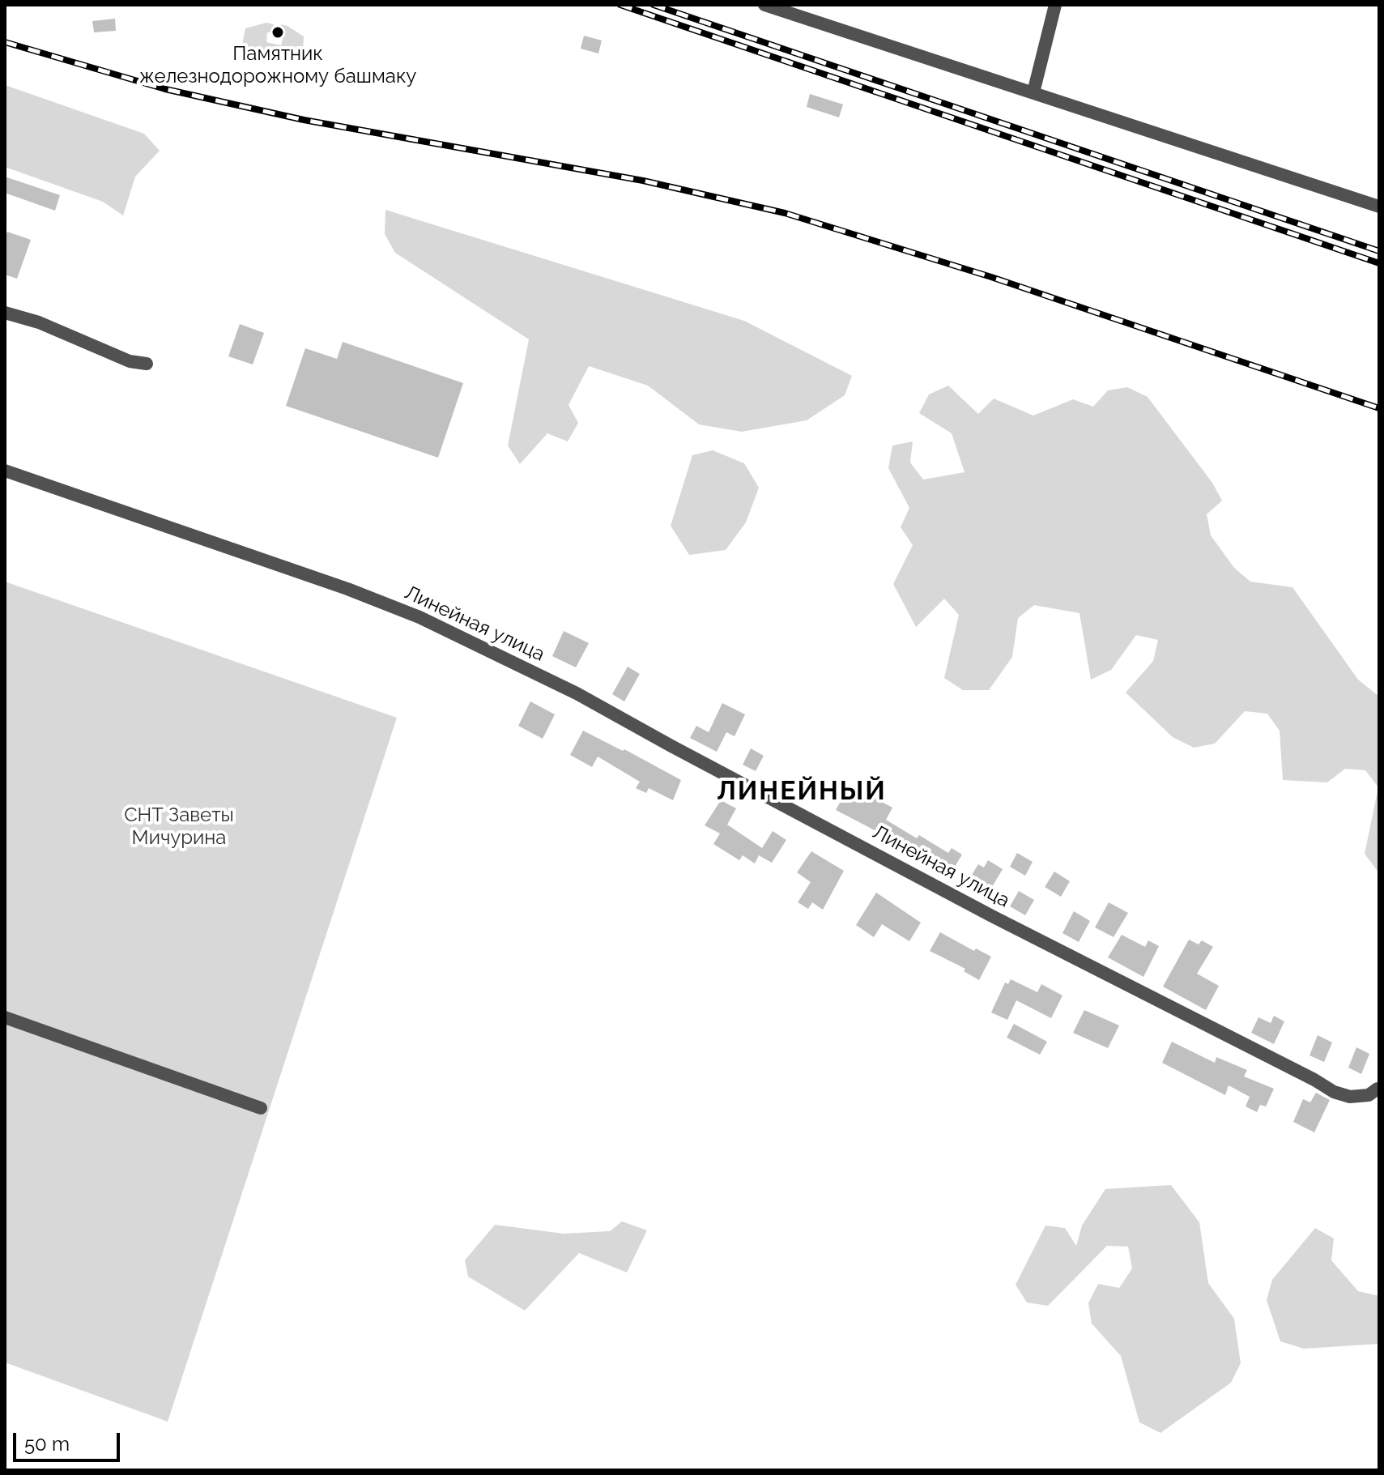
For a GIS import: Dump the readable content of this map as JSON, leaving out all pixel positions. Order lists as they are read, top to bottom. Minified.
{"streets":{"street":["Линейная улица"]},"districts":["ЛИНЕЙНЫЙ"],"parks":["СНТ Заветы Мичурина"],"places":["Памятник железнодорожному башмаку"],"scale_bar":"50 m"}
